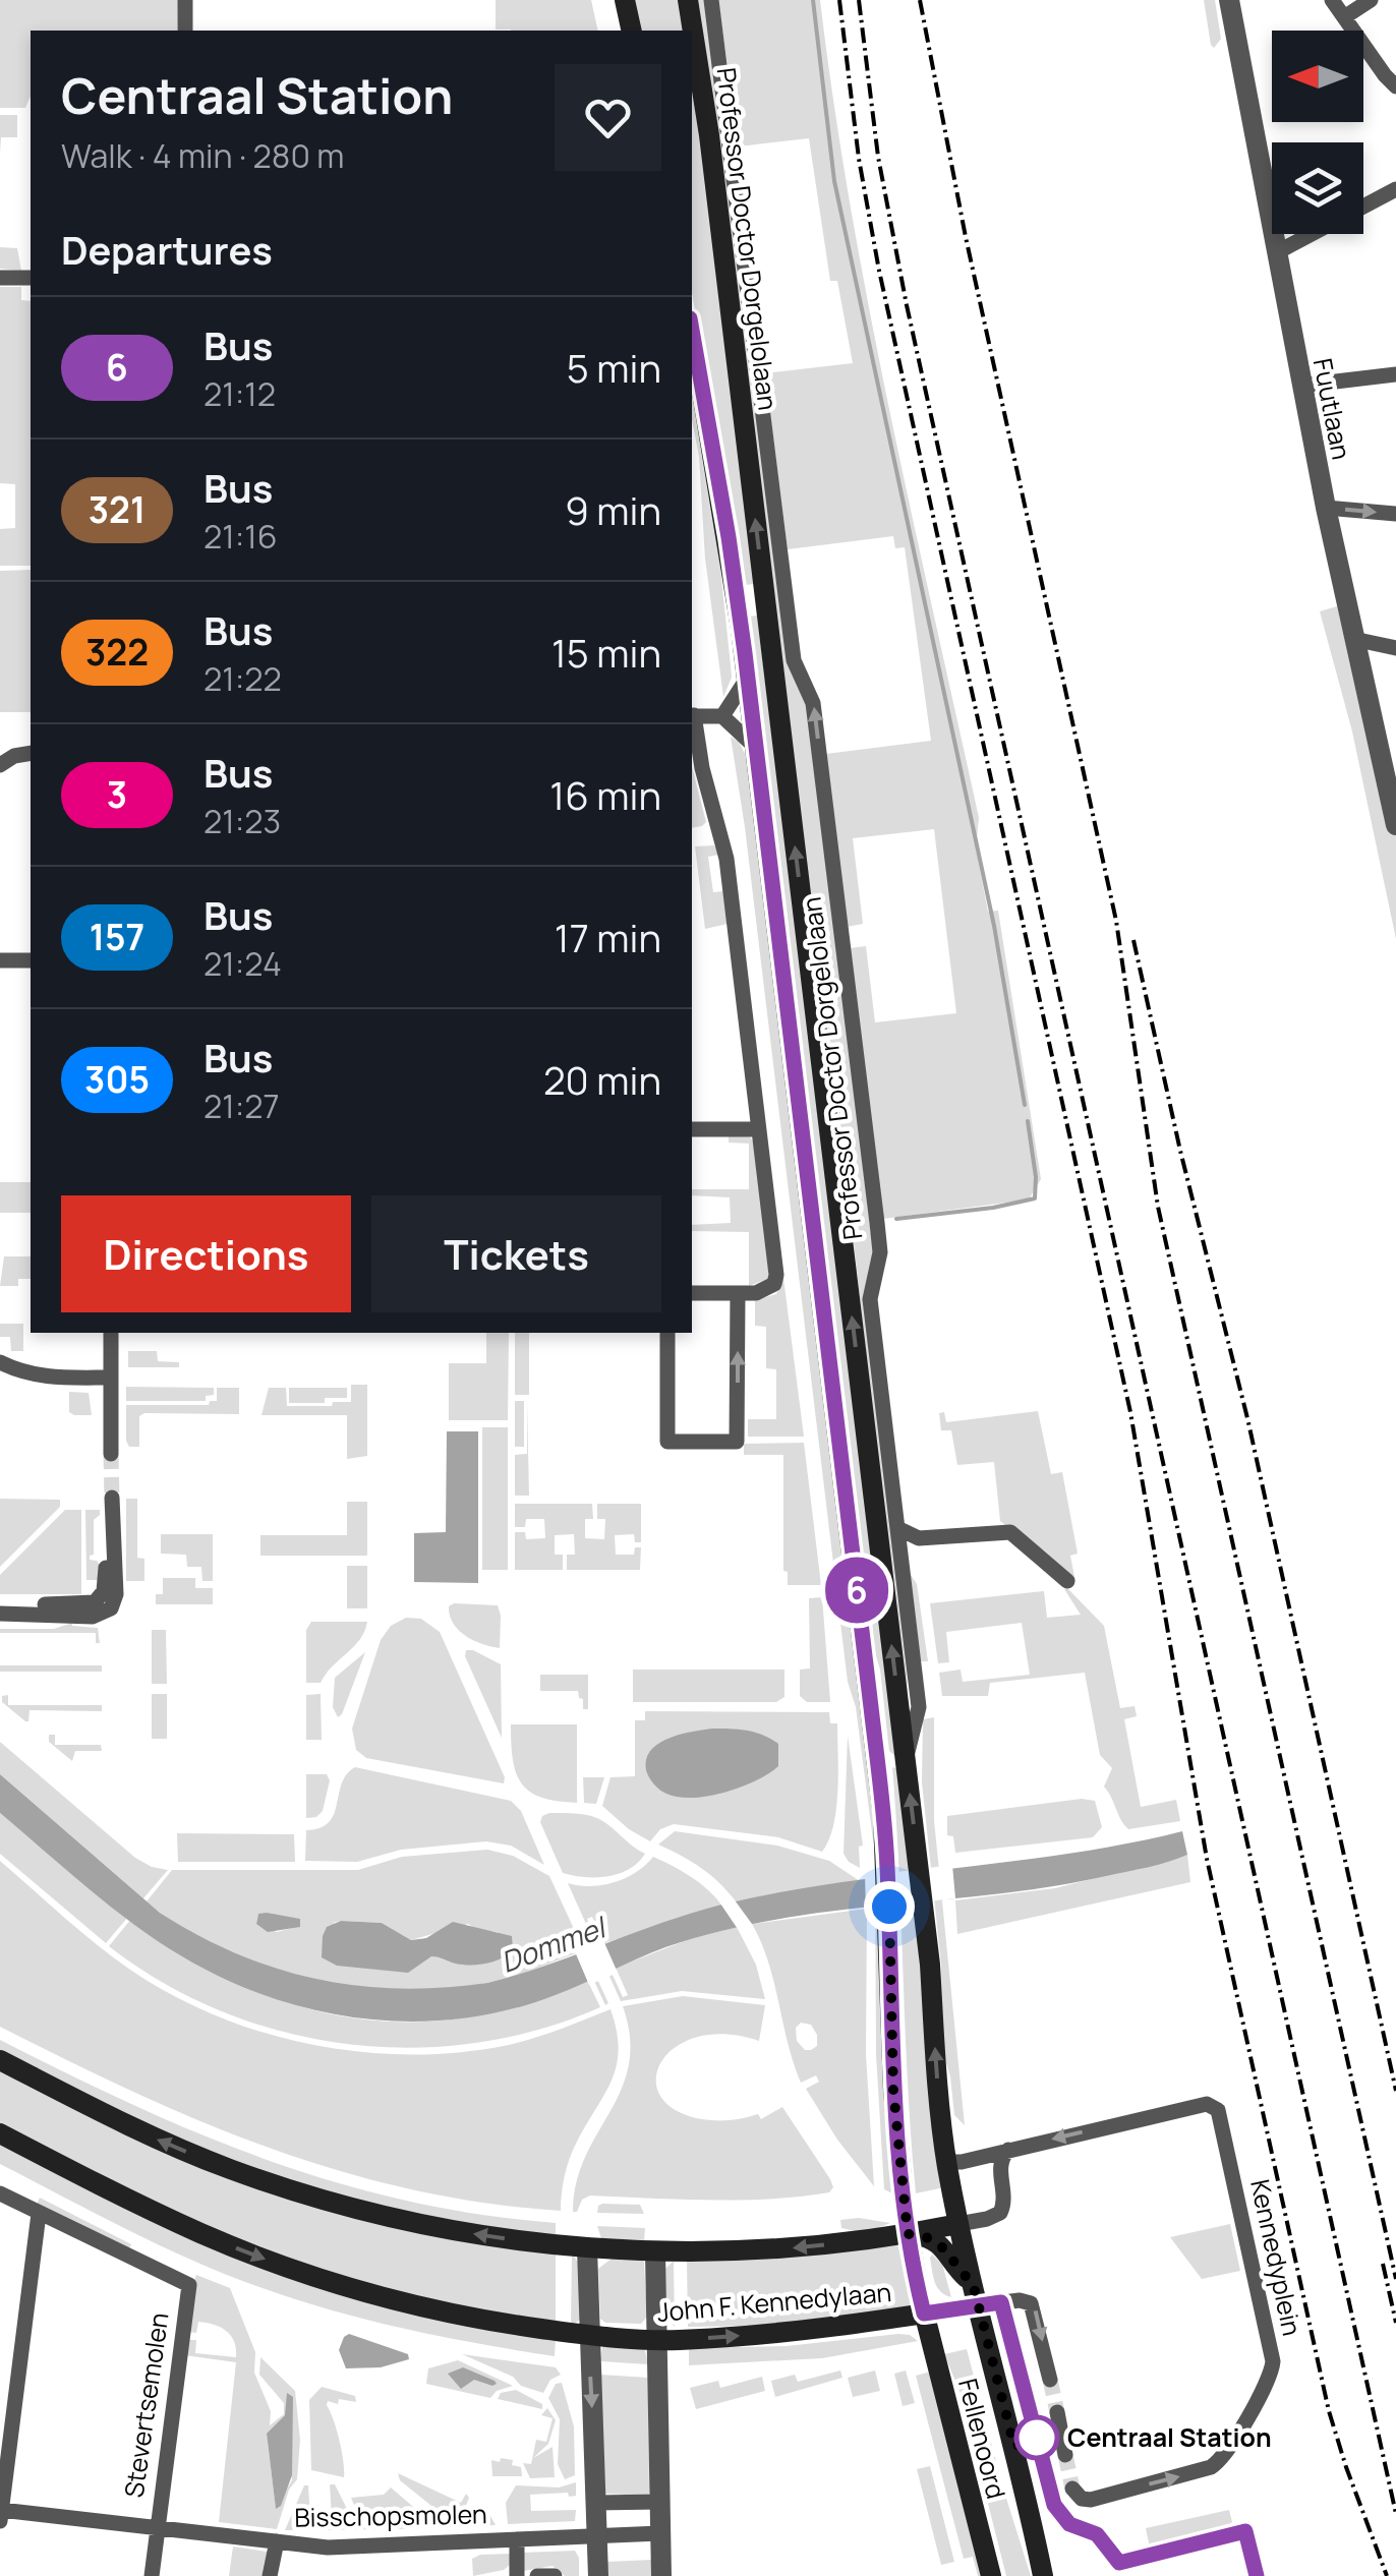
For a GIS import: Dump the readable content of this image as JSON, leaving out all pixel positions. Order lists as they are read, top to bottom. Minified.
{"streets":{"main road":["Professor Doctor Dorgelolaan","John F. Kennedylaan","Fellenoord"],"street":["Fuutlaan","Kennedyplein","Stevertsemolen","Bisschopsmolen"]},"crossings":[["Professor Doctor Dorgelolaan","Kennedyplein"],["Professor Doctor Dorgelolaan","John F. Kennedylaan"],["Professor Doctor Dorgelolaan","Fellenoord"],["John F. Kennedylaan","Fellenoord"],["Stevertsemolen","Bisschopsmolen"]],"water":["Dommel"],"places":["Centraal Station"],"lines":["bus line 6"],"north":"left","page":{"on_map":"6","heading":[["Centraal Station","Walk · 4 min · 280 m"],"Departures"],"list":[{"mark":"6","name":"Bus","note":"21:12","value":"5 min"},{"mark":"321","name":"Bus","note":"21:16","value":"9 min"},{"mark":"322","name":"Bus","note":"21:22","value":"15 min"},{"mark":"3","name":"Bus","note":"21:23","value":"16 min"},{"mark":"157","name":"Bus","note":"21:24","value":"17 min"},{"mark":"305","name":"Bus","note":"21:27","value":"20 min"}],"buttons":["Directions","Tickets"]}}
